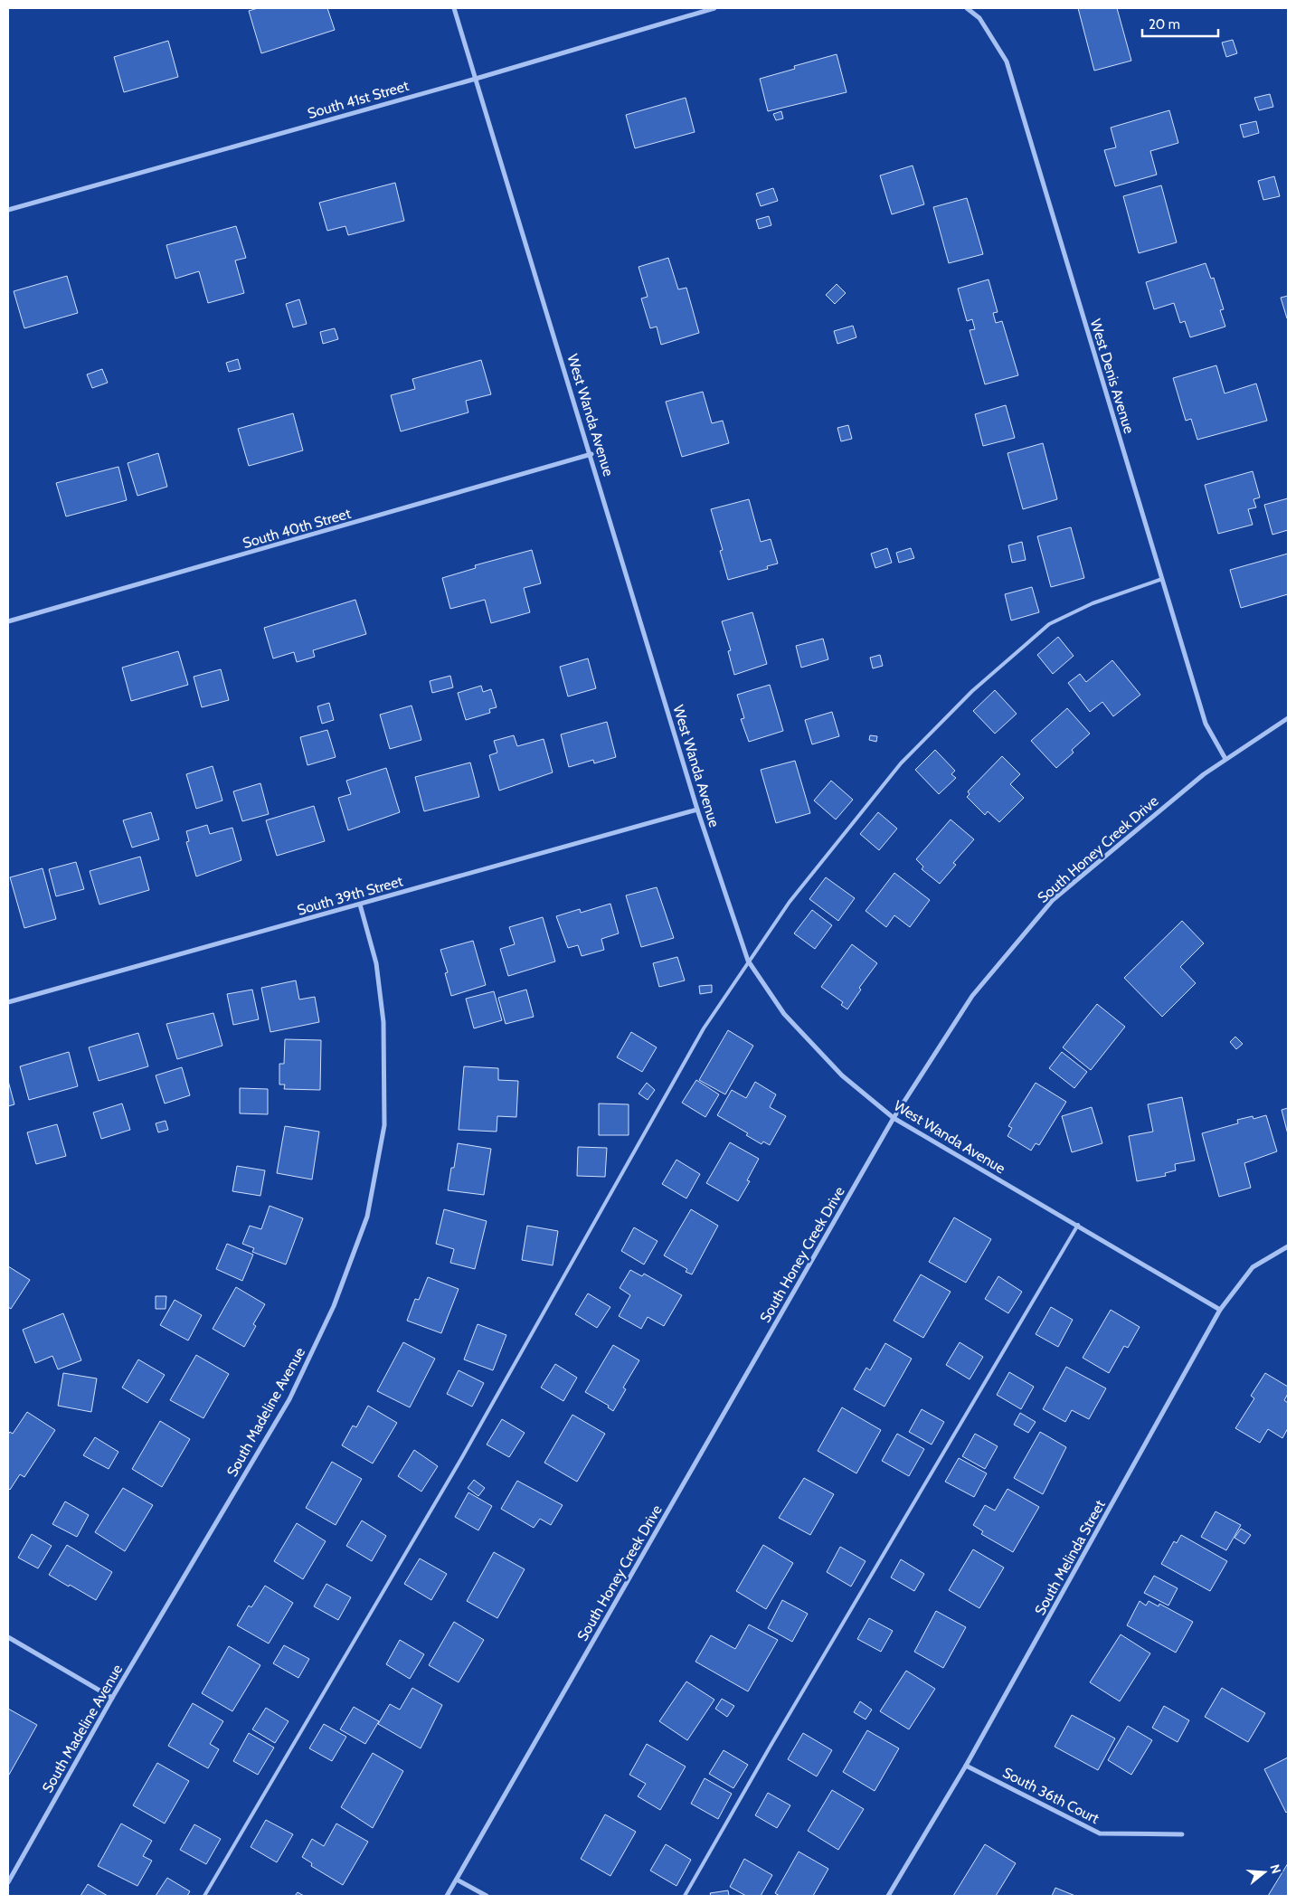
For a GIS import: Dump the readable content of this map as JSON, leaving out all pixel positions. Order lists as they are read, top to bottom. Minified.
{"streets":{"street":["South 41st Street","West Denis Avenue","West Wanda Avenue","South 40th Street","South Honey Creek Drive","South 39th Street","South Madeline Avenue","South Melinda Street","South 36th Court"]},"crossings":[["South 41st Street","West Wanda Avenue"],["West Denis Avenue","South Honey Creek Drive"],["West Wanda Avenue","South 40th Street"],["West Wanda Avenue","South Honey Creek Drive"],["West Wanda Avenue","South 39th Street"],["West Wanda Avenue","South Melinda Street"],["South 39th Street","South Madeline Avenue"],["South Melinda Street","South 36th Court"]],"scale_bar":"20 m","north":"right"}
